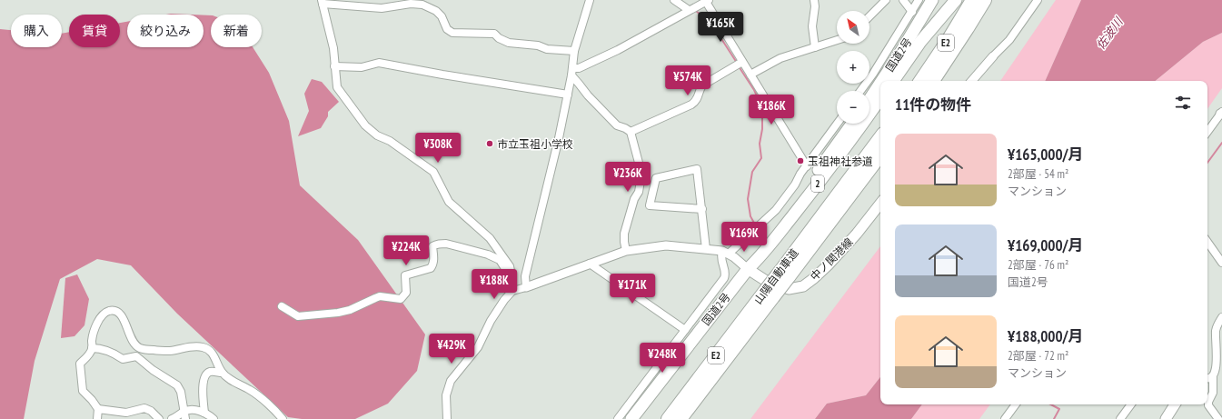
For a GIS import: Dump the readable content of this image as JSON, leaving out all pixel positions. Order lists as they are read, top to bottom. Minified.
{"streets":{"highway":["E2","国道2号","2","山陽自動車道"],"main road":["中ノ関港線"]},"crossings":[["国道2号","中ノ関港線"]],"water":["佐波川"],"places":["市立玉祖小学校","玉祖神社参道"],"north":"top left","page":{"map_buttons":["+","−"],"price":["¥165K","¥574K","¥186K","¥308K","¥236K","¥169K","¥224K","¥188K","¥171K","¥429K","¥248K"],"chip":["購入","賃貸","絞り込み","新着"],"heading":"11件の物件","list":[{"name":"¥165,000/月","note":"2部屋 · 54 m² · マンション"},{"name":"¥169,000/月","note":"2部屋 · 76 m² · 国道2号"},{"name":"¥188,000/月","note":"2部屋 · 72 m² · マンション"}]}}
